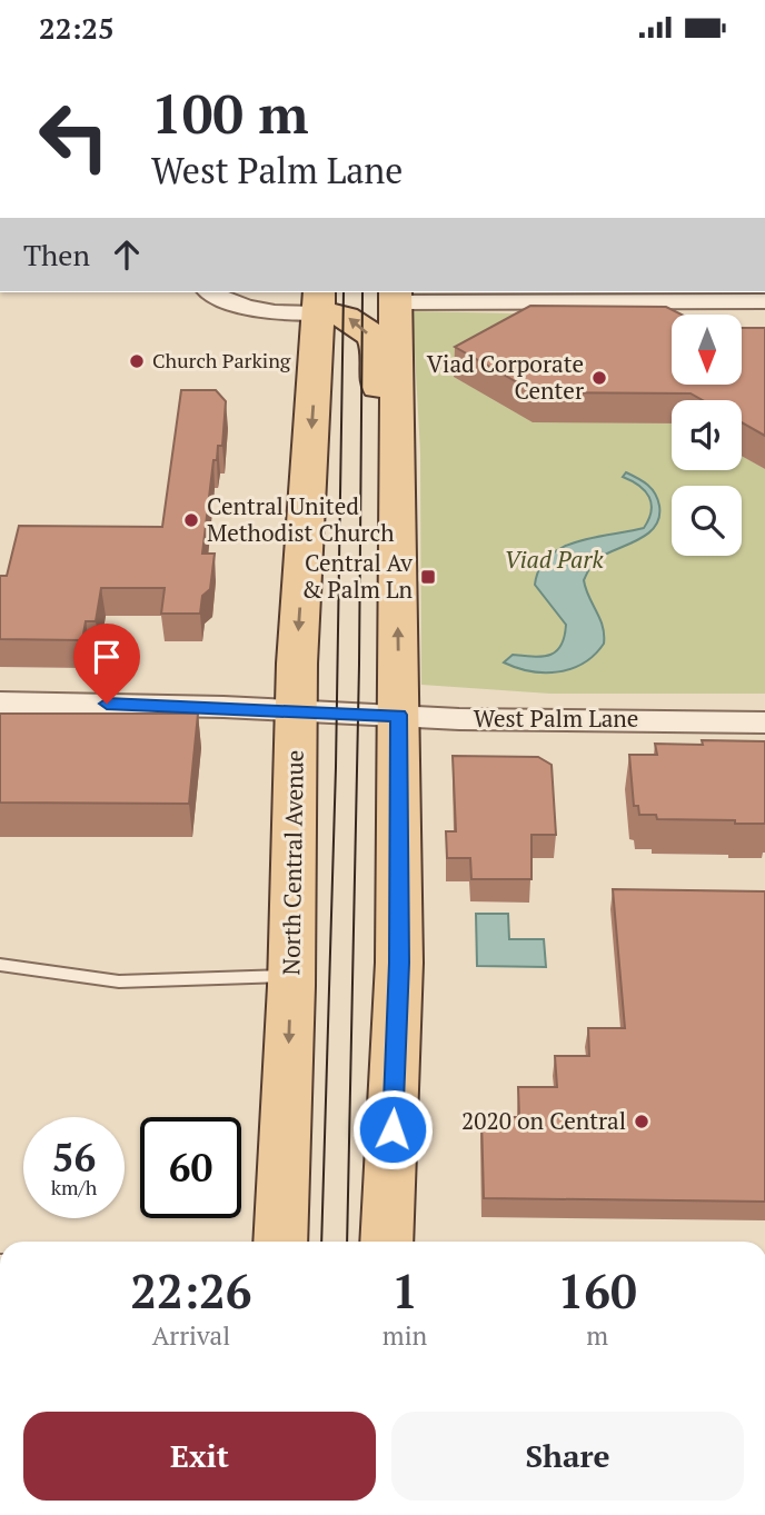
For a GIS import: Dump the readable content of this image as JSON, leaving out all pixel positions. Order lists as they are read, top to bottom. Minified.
{"streets":{"main road":["North Central Avenue"],"street":["West Palm Lane"]},"crossings":[["West Palm Lane","North Central Avenue"]],"parks":["Viad Park"],"places":{"other":["Church Parking","Viad Corporate Center","Central United Methodist Church","2020 on Central"],"transit":["Central Av & Palm Ln"]},"north":"bottom","page":{"status":"22:25","turn":["100 m","West Palm Lane"],"then":"Then","speed":"56 km/h","limit":"60","eta":["22:26","Arrival","1","min","160","m"],"buttons":["Exit","Share"]}}
